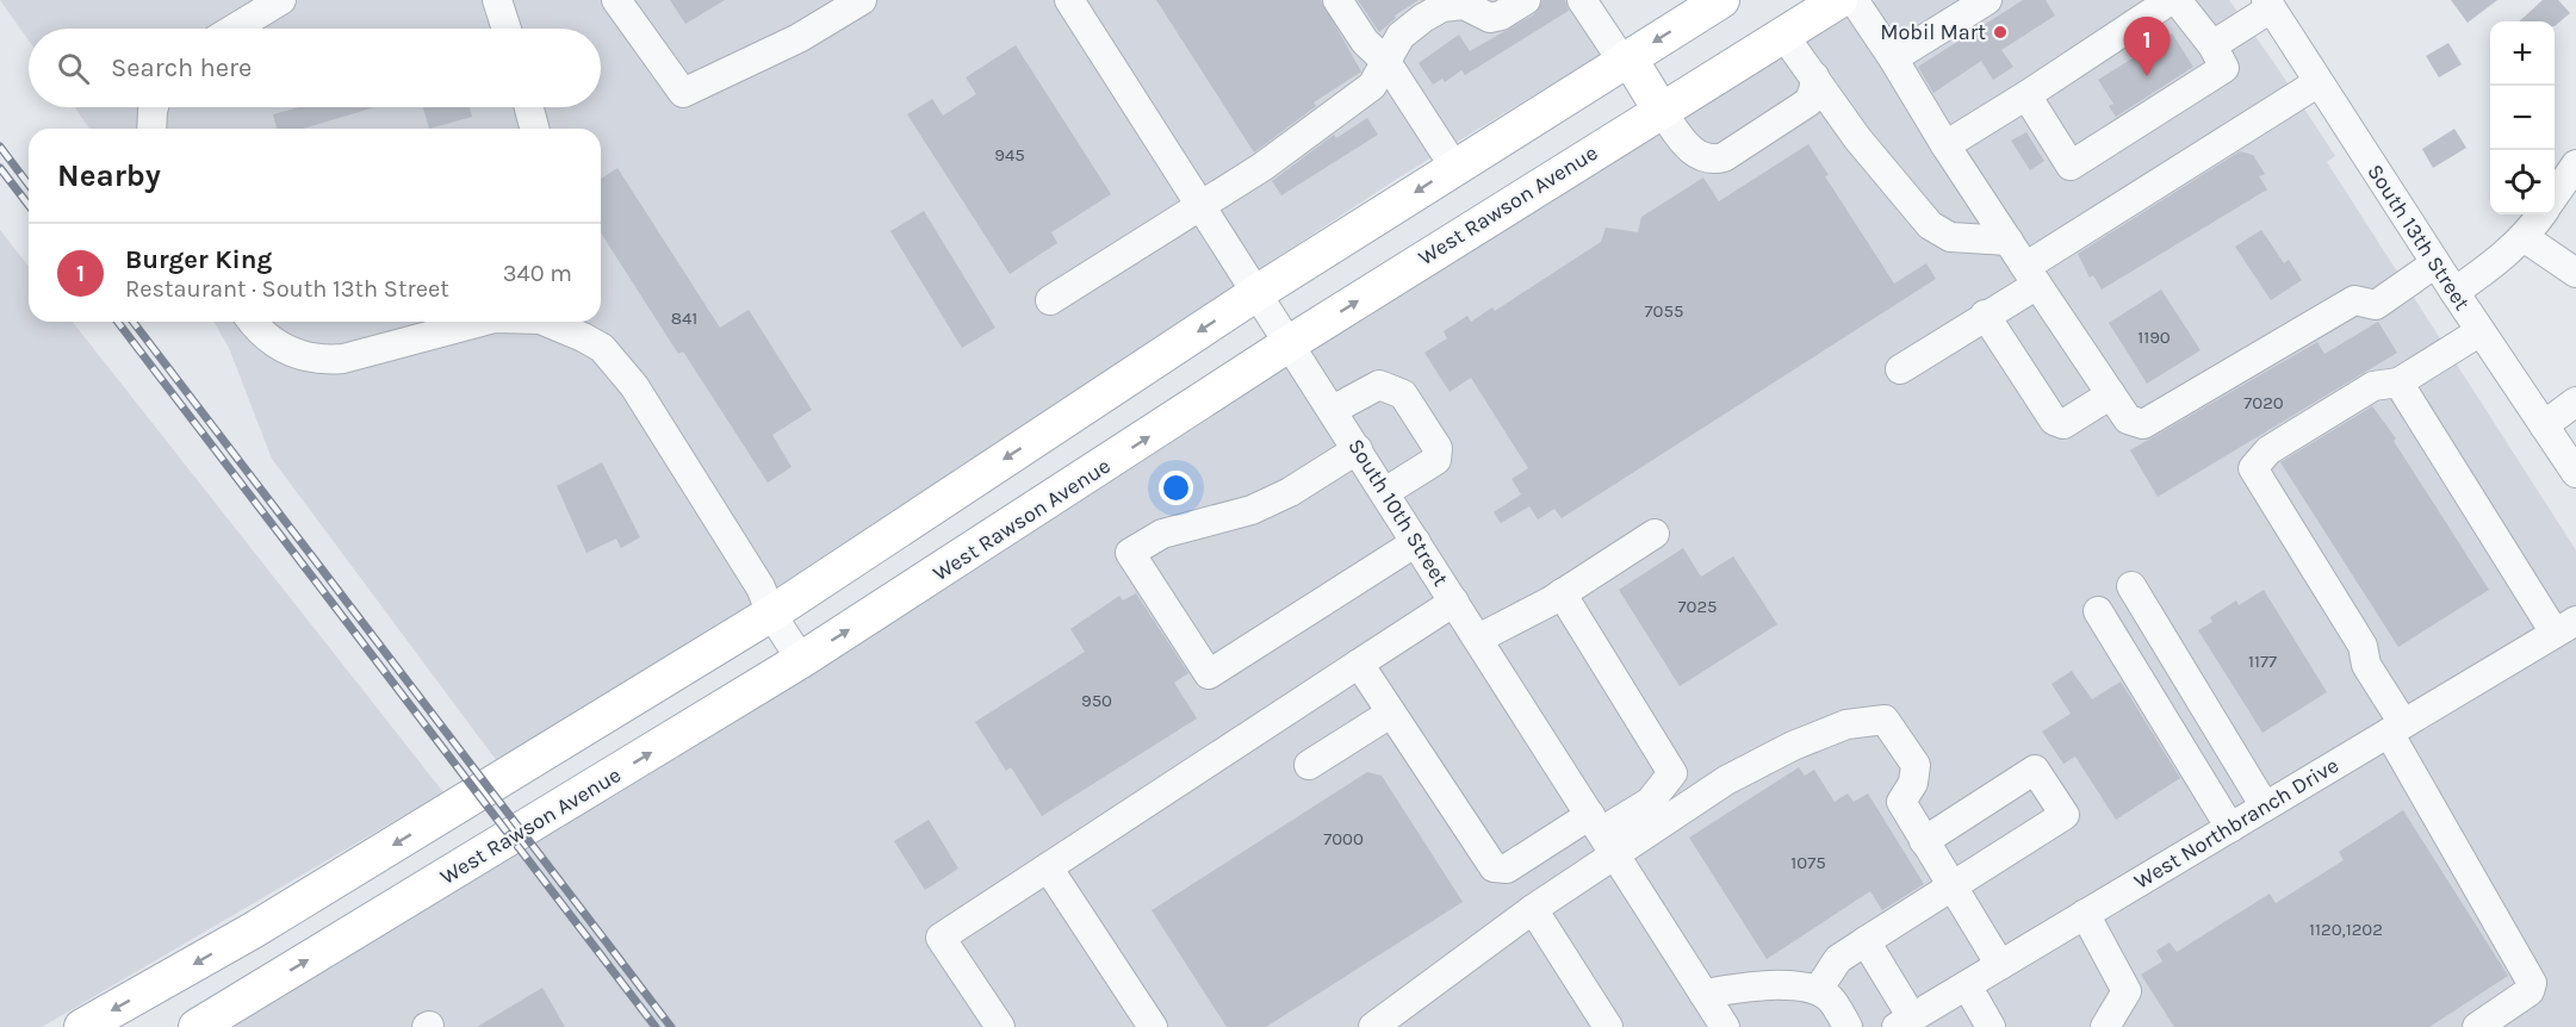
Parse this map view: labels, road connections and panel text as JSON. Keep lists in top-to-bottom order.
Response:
{
  "streets": {
    "main road": ["West Rawson Avenue"],
    "street": ["South 13th Street", "South 10th Street", "West Northbranch Drive"]
  },
  "crossings": [
    ["West Rawson Avenue", "South 10th Street"]
  ],
  "places": ["Mobil Mart"],
  "house_numbers": [
    "945",
    "7055",
    "841",
    "1190",
    "7020",
    "7025",
    "1177",
    "950",
    "7000",
    "1075",
    "1120,1202"
  ],
  "page": {
    "pins": "1",
    "map_buttons": ["+", "−"],
    "search": "Search here",
    "heading": "Nearby",
    "list": [
      {
        "mark": "1",
        "name": "Burger King",
        "note": "Restaurant · South 13th Street",
        "value": "340 m"
      }
    ]
  }
}
